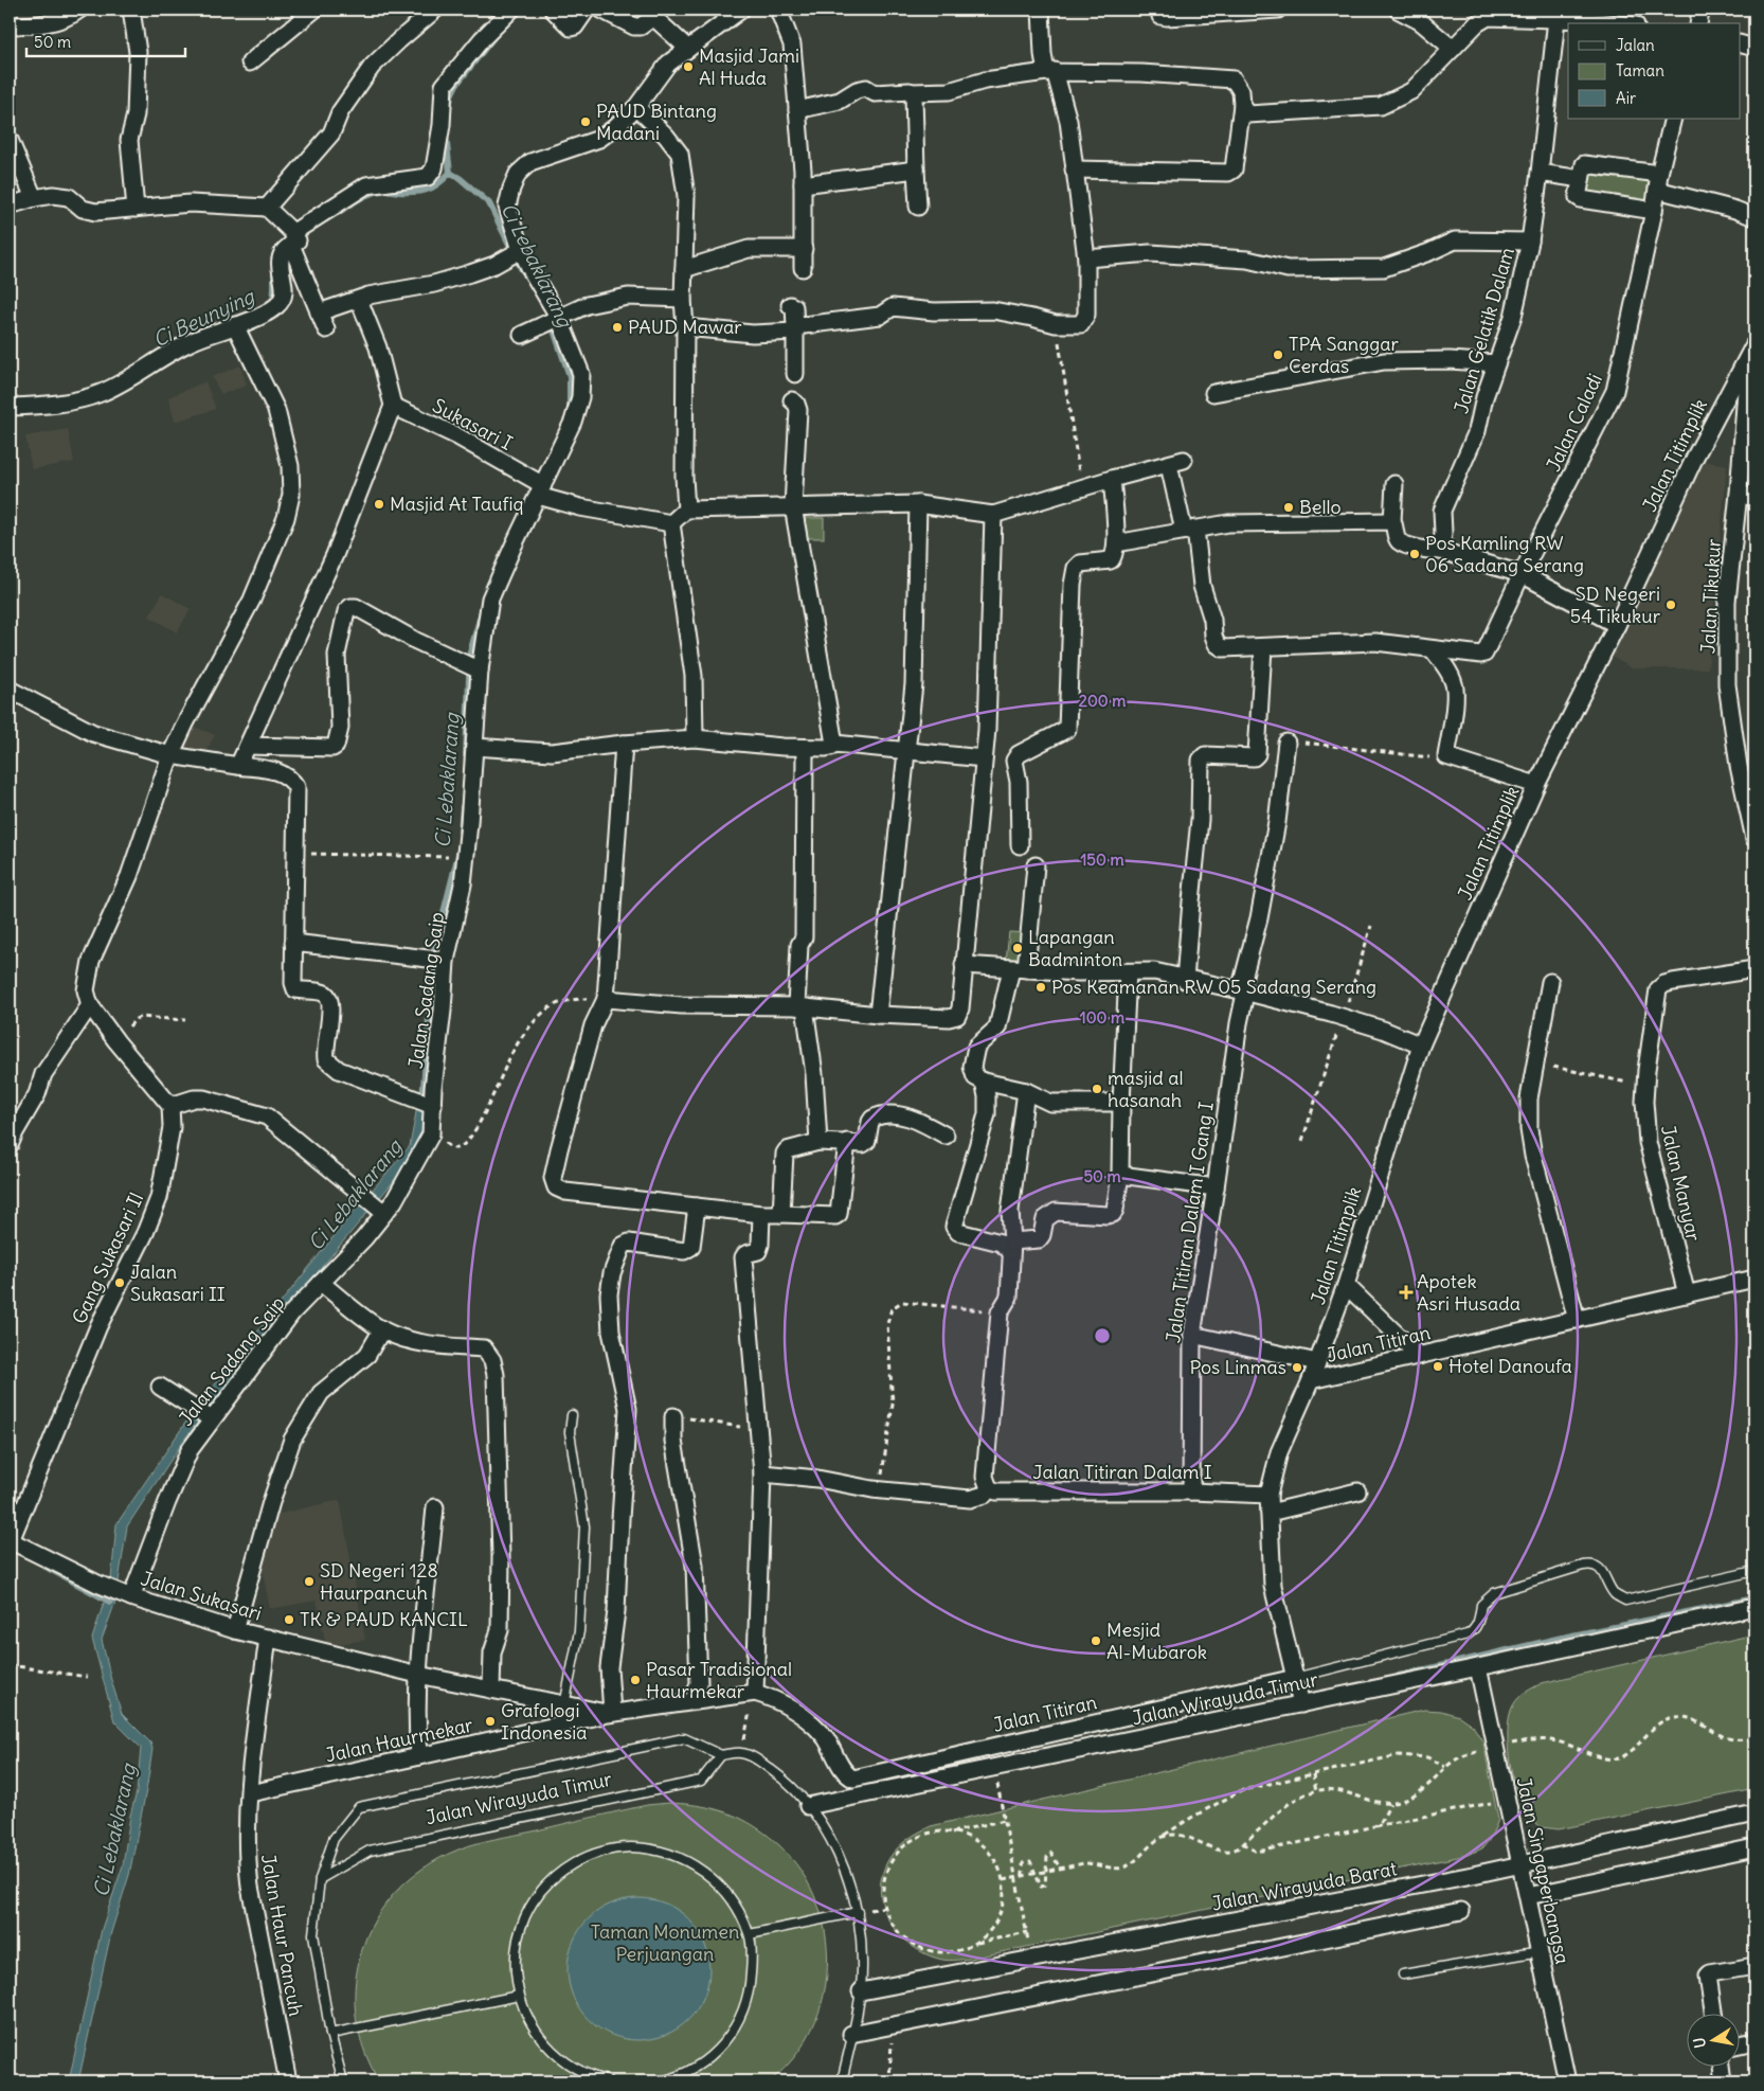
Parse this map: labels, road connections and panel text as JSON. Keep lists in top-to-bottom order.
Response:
{
  "streets": {
    "street": [
      "Jalan Gelatik Dalam",
      "Jalan Caladi",
      "Sukasari I",
      "Jalan Titimplik",
      "Jalan Tikukur",
      "Jalan Sadang Saip",
      "Jalan Manyar",
      "Jalan Titiran Dalam I Gang I",
      "Gang Sukasari Il",
      "Jalan Titiran",
      "Jalan Titiran Dalam I",
      "Jalan Sukasari",
      "Jalan Wirayuda Timur",
      "Jalan Haurmekar",
      "Jalan Singaperbangsa",
      "Jalan Wirayuda Barat",
      "Jalan Haur Pancuh"
    ]
  },
  "crossings": [
    ["Sukasari I", "Jalan Sadang Saip"],
    ["Jalan Titimplik", "Jalan Tikukur"],
    ["Jalan Titimplik", "Jalan Titiran"],
    ["Jalan Sadang Saip", "Jalan Sukasari"],
    ["Jalan Manyar", "Jalan Titiran"],
    ["Jalan Titiran Dalam I Gang I", "Jalan Titiran Dalam I"],
    ["Gang Sukasari Il", "Jalan Sukasari"],
    ["Jalan Titiran", "Jalan Titiran Dalam I"],
    ["Jalan Titiran", "Jalan Wirayuda Timur"],
    ["Jalan Titiran", "Jalan Haurmekar"],
    ["Jalan Sukasari", "Jalan Haurmekar"],
    ["Jalan Sukasari", "Jalan Haur Pancuh"],
    ["Jalan Wirayuda Timur", "Jalan Singaperbangsa"],
    ["Jalan Haurmekar", "Jalan Haur Pancuh"],
    ["Jalan Singaperbangsa", "Jalan Wirayuda Barat"]
  ],
  "water": ["Ci Lebaklarang", "Ci Beunying"],
  "parks": ["Taman Monumen Perjuangan"],
  "places": {
    "other": [
      "Masjid Jami Al Huda",
      "PAUD Bintang Madani",
      "PAUD Mawar",
      "TPA Sanggar Cerdas",
      "Masjid At Taufiq",
      "Bello",
      "Pos Kamling RW 06 Sadang Serang",
      "SD Negeri 54 Tikukur",
      "Lapangan Badminton",
      "Pos Keamanan RW 05 Sadang Serang",
      "masjid al hasanah",
      "Jalan Sukasari II",
      "Hotel Danoufa",
      "Pos Linmas",
      "SD Negeri 128 Haurpancuh",
      "TK & PAUD KANCIL",
      "Mesjid Al-Mubarok",
      "Pasar Tradisional Haurmekar",
      "Grafologi Indonesia"
    ],
    "health": ["Apotek Asri Husada"]
  },
  "legend": ["Jalan", "Taman", "Air"],
  "scale_bar": "50 m",
  "north": "left",
  "rings": [
    "200 m",
    "150 m",
    "100 m",
    "50 m"
  ]
}
